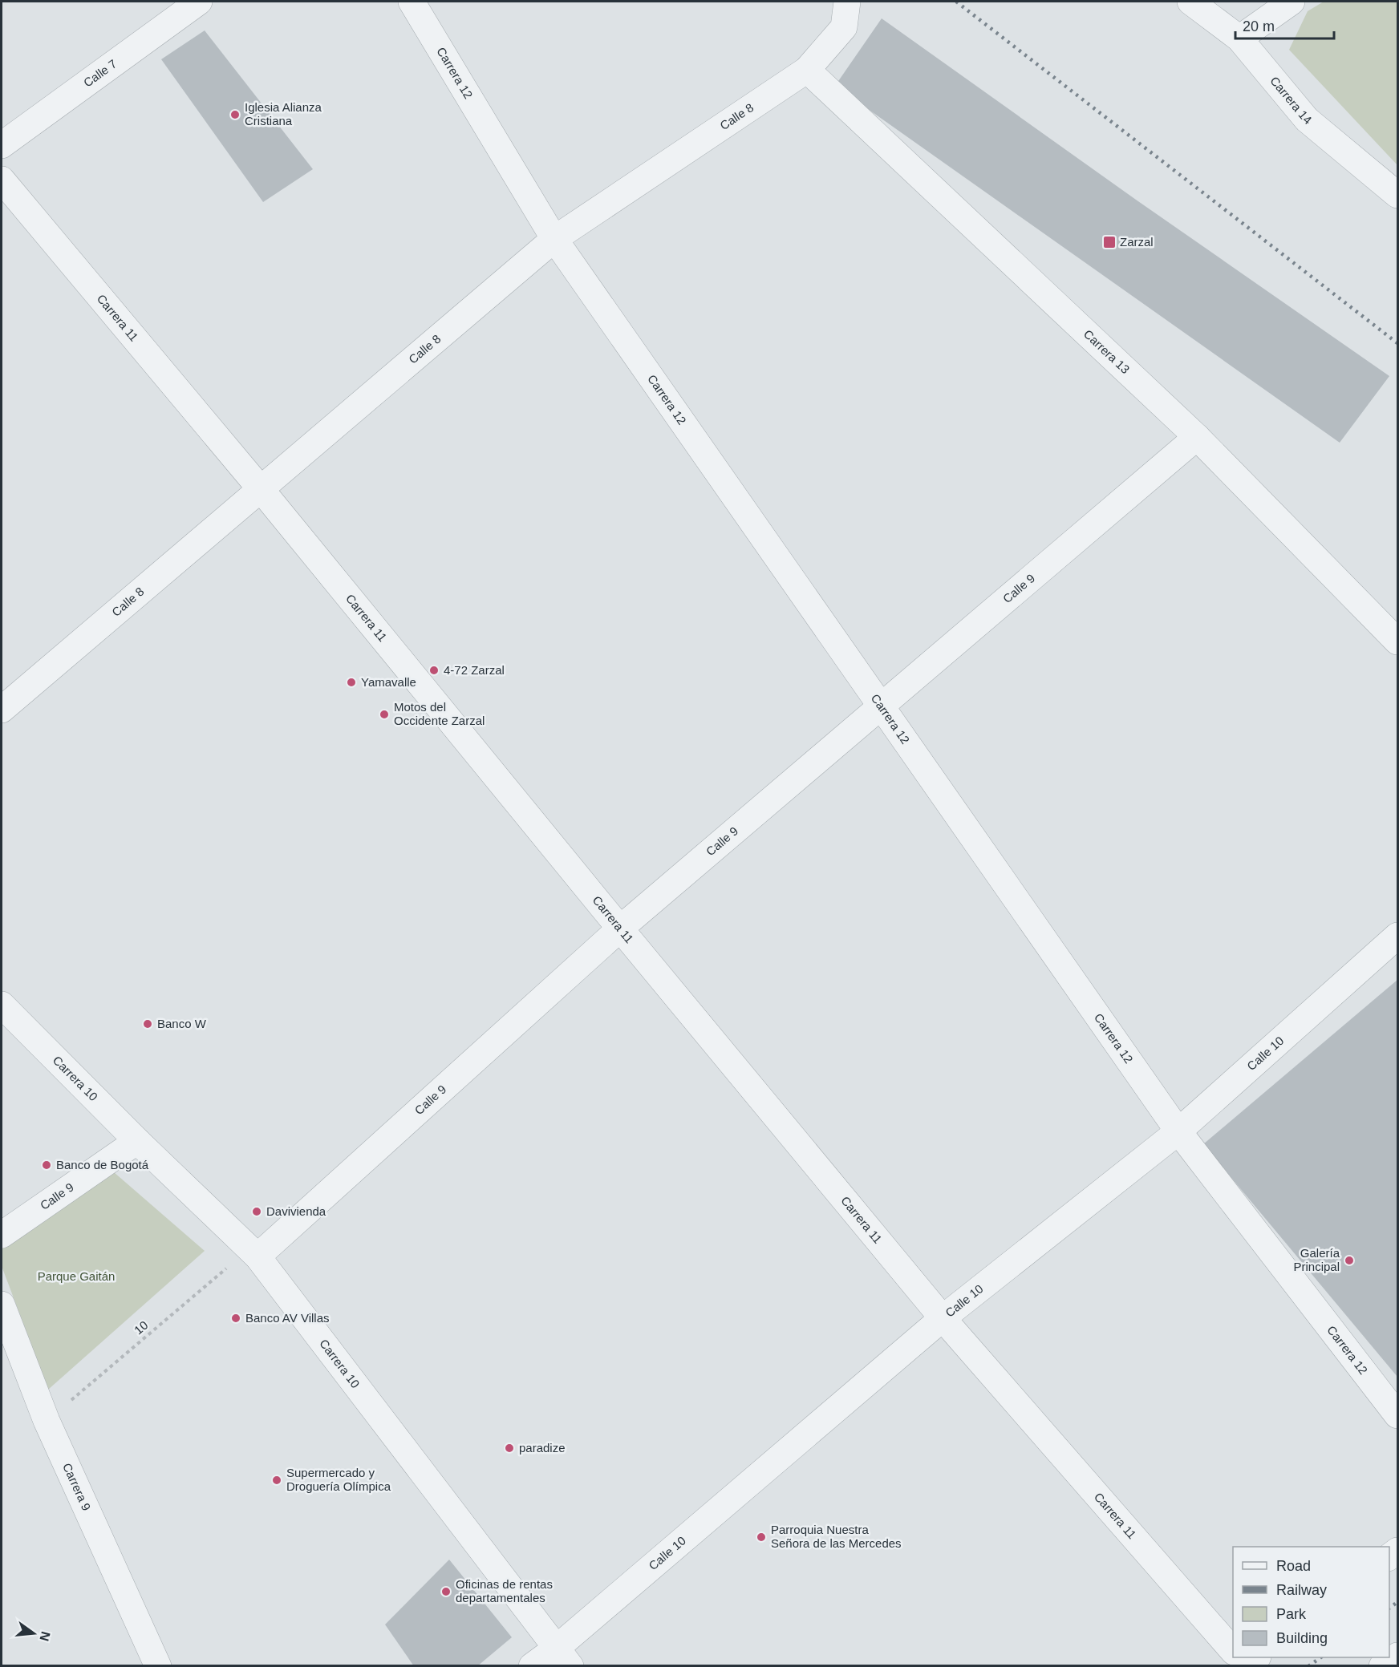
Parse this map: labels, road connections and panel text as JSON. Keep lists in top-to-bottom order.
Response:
{
  "streets": {
    "street": [
      "Carrera 12",
      "Calle 7",
      "Carrera 14",
      "Calle 8",
      "Carrera 11",
      "Carrera 13",
      "Calle 9",
      "Calle 10",
      "Carrera 10",
      "Carrera 9"
    ],
    "path": ["10"]
  },
  "crossings": [
    ["Carrera 12", "Calle 8"],
    ["Carrera 12", "Calle 9"],
    ["Carrera 12", "Calle 10"],
    ["Calle 8", "Carrera 11"],
    ["Calle 8", "Carrera 13"],
    ["Carrera 11", "Calle 9"],
    ["Carrera 11", "Calle 10"],
    ["Carrera 13", "Calle 9"],
    ["Calle 9", "Carrera 10"],
    ["Calle 9", "10"],
    ["Calle 10", "Carrera 10"],
    ["Carrera 10", "10"],
    ["10", "Carrera 9"]
  ],
  "parks": ["Parque Gaitán"],
  "places": {
    "other": [
      "Iglesia Alianza Cristiana",
      "4-72 Zarzal",
      "Yamavalle",
      "Motos del Occidente Zarzal",
      "Banco W",
      "Banco de Bogotá",
      "Davivienda",
      "Galería Principal",
      "Banco AV Villas",
      "paradize",
      "Supermercado y Droguería Olímpica",
      "Parroquia Nuestra Señora de las Mercedes",
      "Oficinas de rentas departamentales"
    ],
    "transit": ["Zarzal"]
  },
  "legend": [
    "Road",
    "Railway",
    "Park",
    "Building"
  ],
  "scale_bar": "20 m",
  "north": "right"
}
